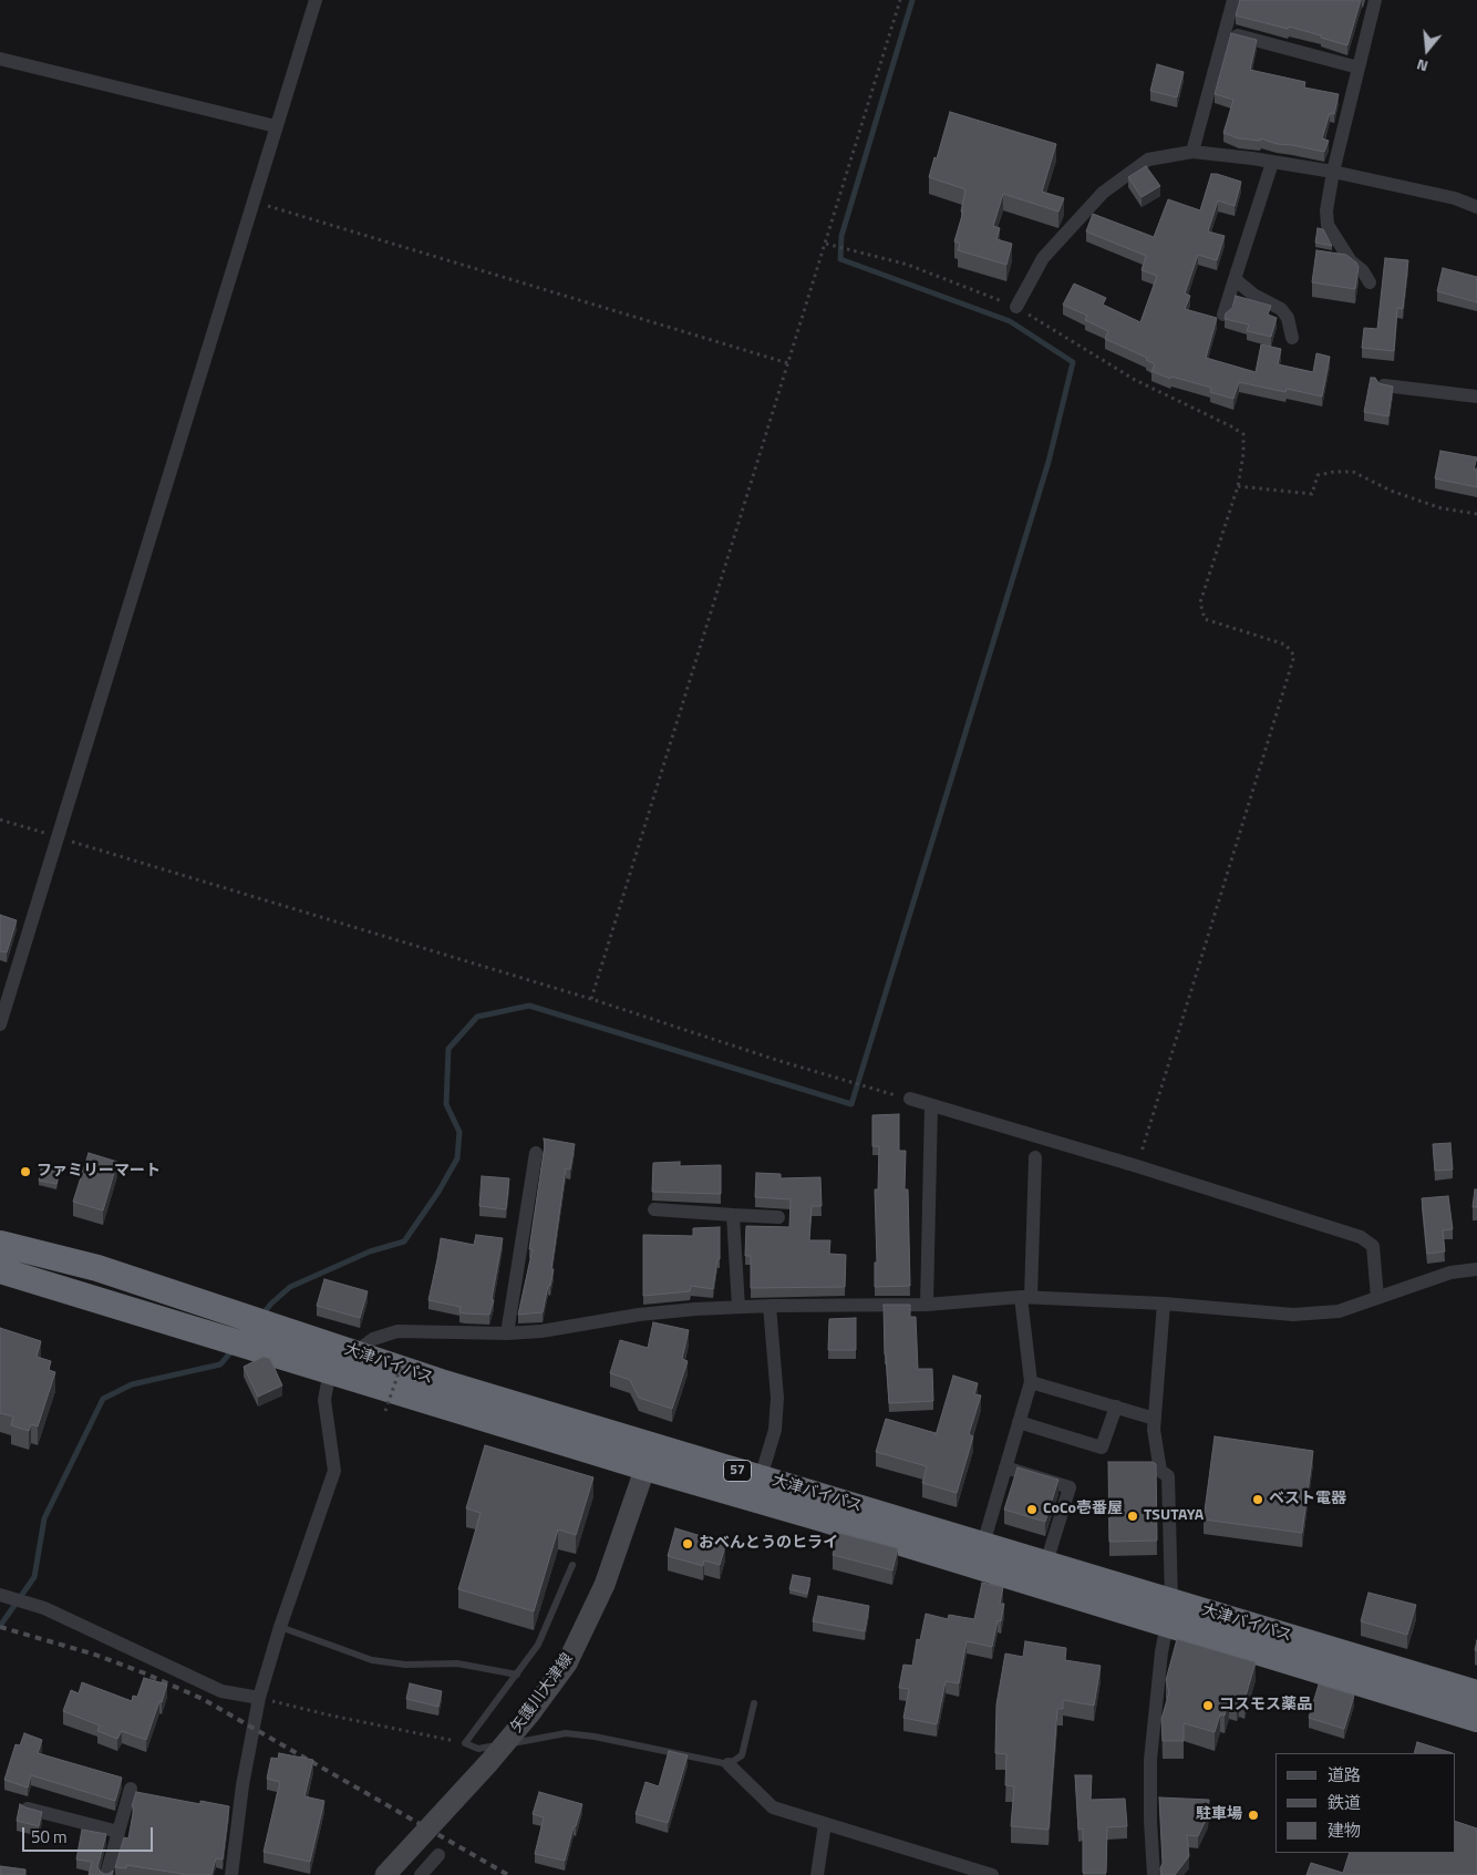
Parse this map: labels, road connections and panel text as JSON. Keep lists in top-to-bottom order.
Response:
{
  "streets": {
    "highway": ["大津バイパス", "57"],
    "main road": ["矢護川大津線"]
  },
  "crossings": [
    ["大津バイパス", "矢護川大津線"]
  ],
  "places": [
    "ファミリーマート",
    "ベスト電器",
    "CoCo壱番屋",
    "TSUTAYA",
    "おべんとうのヒライ",
    "コスモス薬品",
    "駐車場"
  ],
  "legend": ["道路", "鉄道", "建物"],
  "scale_bar": "50 m",
  "north": "bottom"
}
